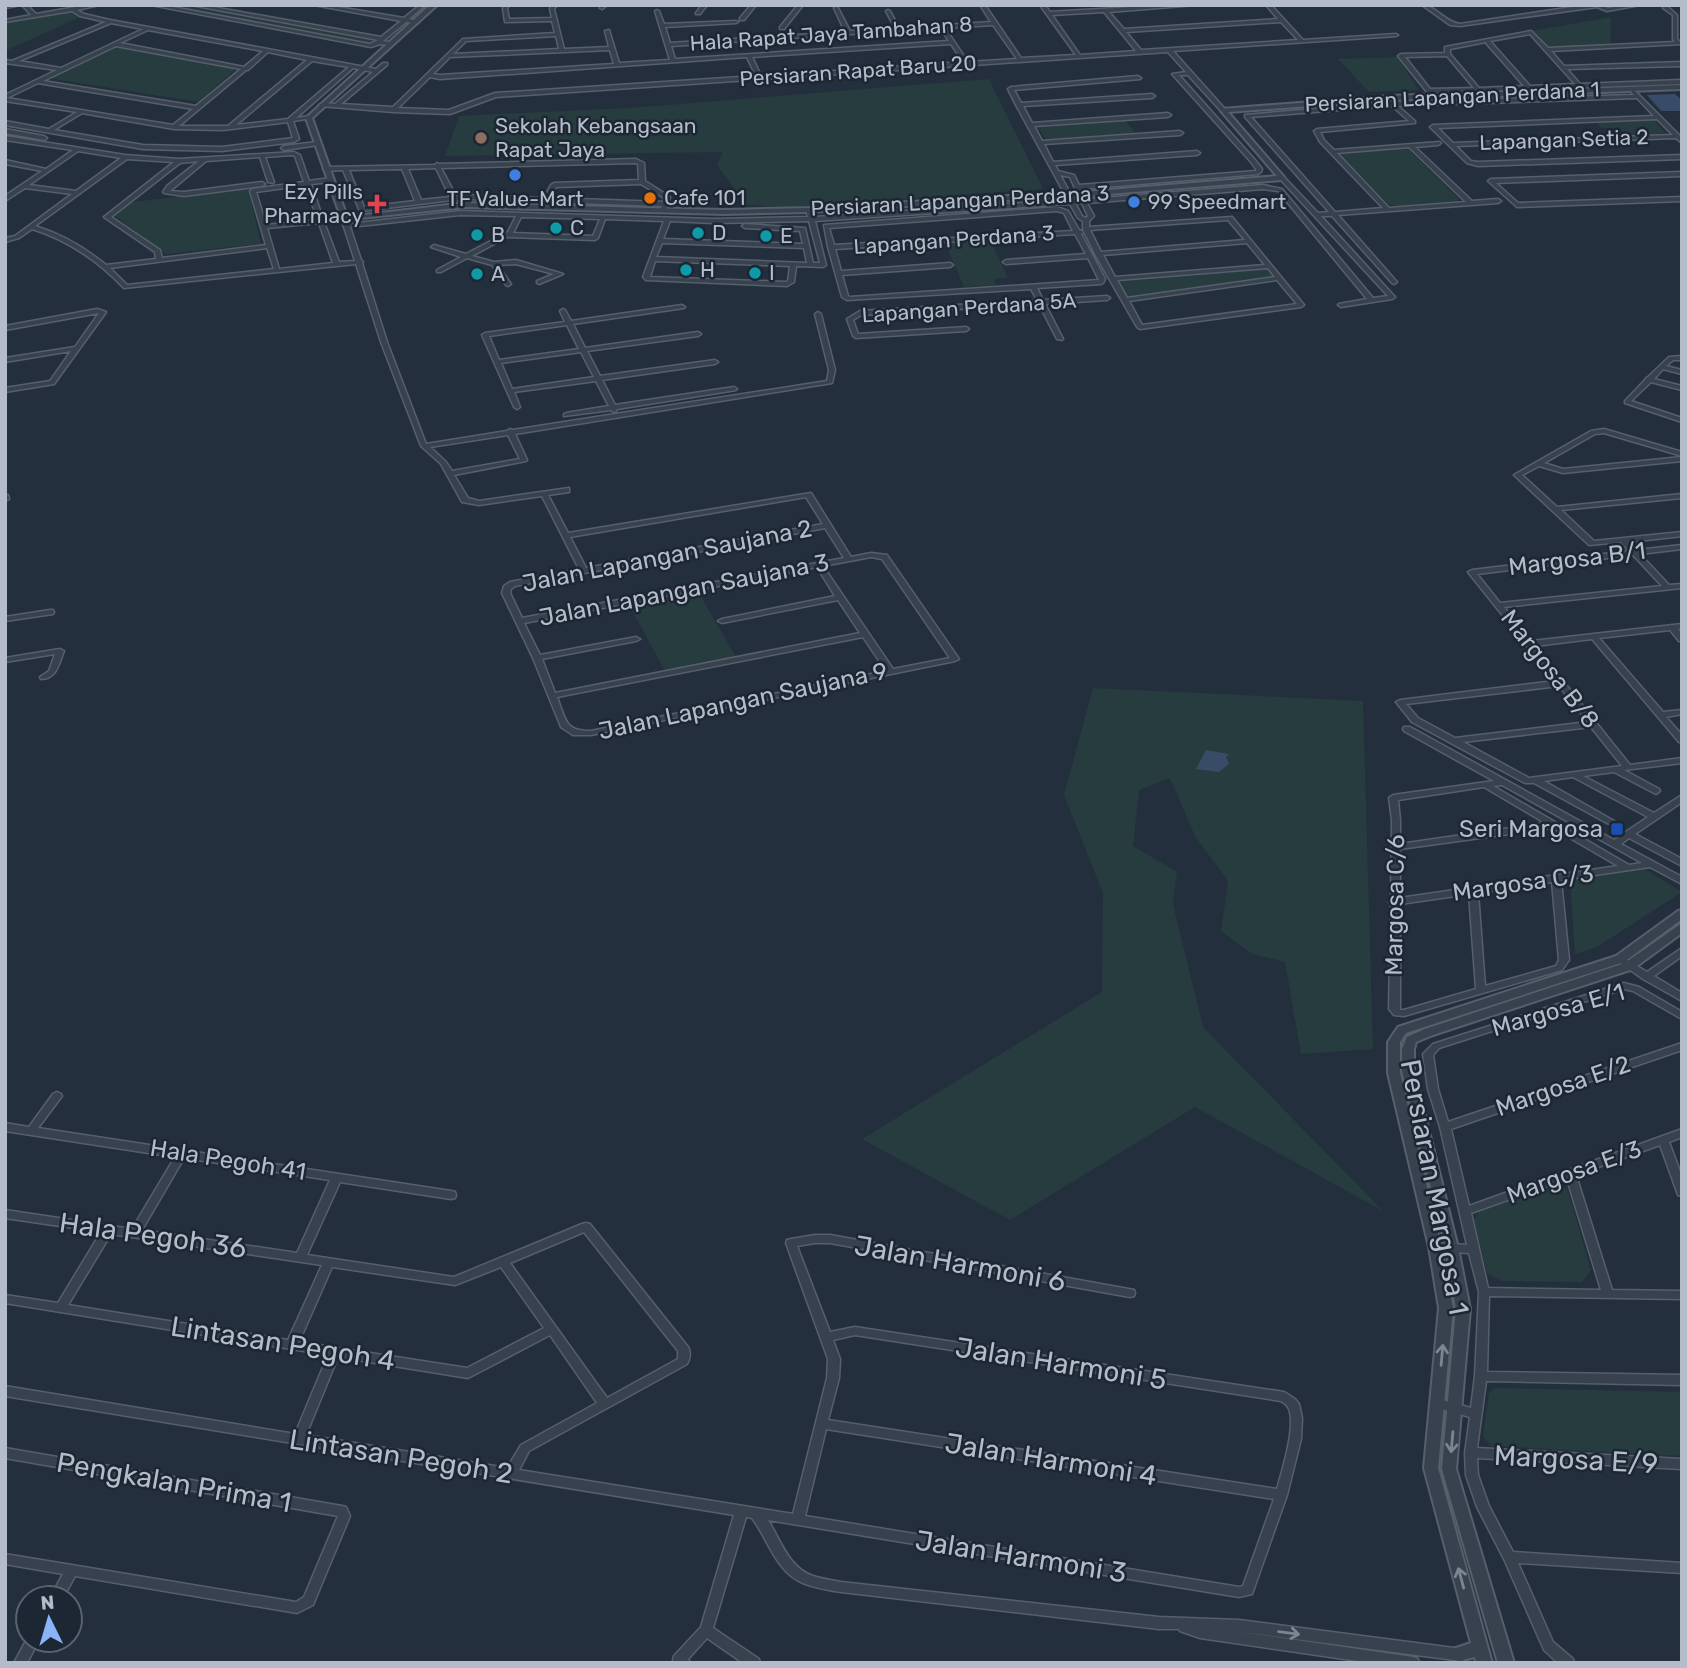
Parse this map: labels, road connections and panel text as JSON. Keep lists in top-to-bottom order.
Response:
{
  "streets": {
    "street": [
      "Hala Rapat Jaya Tambahan 8",
      "Persiaran Rapat Baru 20",
      "Persiaran Lapangan Perdana 1",
      "Lapangan Setia 2",
      "Persiaran Lapangan Perdana 3",
      "Lapangan Perdana 3",
      "Lapangan Perdana 5A",
      "Jalan Lapangan Saujana 2",
      "Margosa B/1",
      "Jalan Lapangan Saujana 3",
      "Margosa B/8",
      "Jalan Lapangan Saujana 9",
      "Margosa C/3",
      "Margosa C/6",
      "Margosa E/1",
      "Margosa E/2",
      "Hala Pegoh 41",
      "Margosa E/3",
      "Persiaran Margosa 1",
      "Hala Pegoh 36",
      "Jalan Harmoni 6",
      "Lintasan Pegoh 4",
      "Jalan Harmoni 5",
      "Lintasan Pegoh 2",
      "Jalan Harmoni 4",
      "Margosa E/9",
      "Pengkalan Prima 1",
      "Jalan Harmoni 3"
    ]
  },
  "crossings": [
    ["Jalan Lapangan Saujana 2", "Jalan Lapangan Saujana 3"],
    ["Margosa B/1", "Margosa B/8"],
    ["Jalan Lapangan Saujana 3", "Jalan Lapangan Saujana 9"],
    ["Margosa C/3", "Margosa C/6"],
    ["Margosa E/1", "Margosa E/2"],
    ["Jalan Harmoni 6", "Jalan Harmoni 5"],
    ["Jalan Harmoni 5", "Jalan Harmoni 4"],
    ["Jalan Harmoni 5", "Jalan Harmoni 3"],
    ["Lintasan Pegoh 2", "Jalan Harmoni 3"],
    ["Jalan Harmoni 4", "Jalan Harmoni 3"]
  ],
  "places": {
    "other": [
      "Sekolah Kebangsaan Rapat Jaya",
      "TF Value-Mart",
      "Cafe 101",
      "99 Speedmart",
      "C",
      "D",
      "B",
      "E",
      "H",
      "I",
      "A"
    ],
    "health": ["Ezy Pills Pharmacy"],
    "transit": ["Seri Margosa"]
  },
  "north": "top"
}
